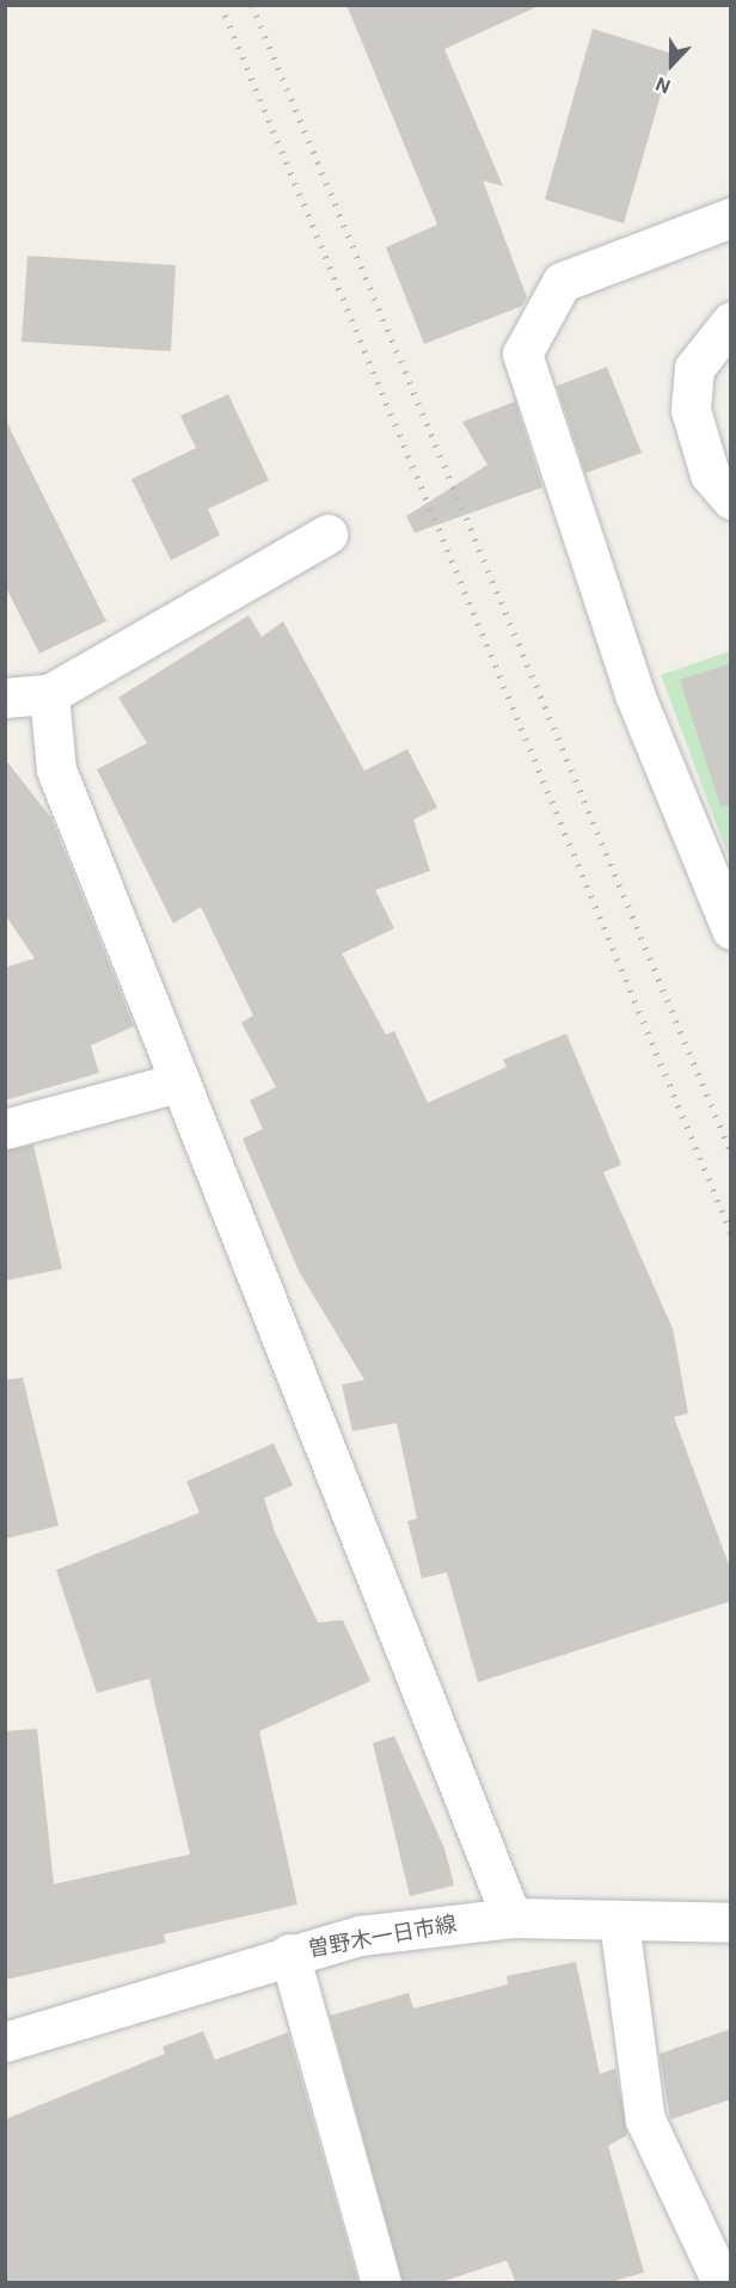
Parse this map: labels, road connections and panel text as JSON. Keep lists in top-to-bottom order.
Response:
{
  "streets": {
    "street": ["曽野木一日市線"]
  },
  "north": "bottom"
}
